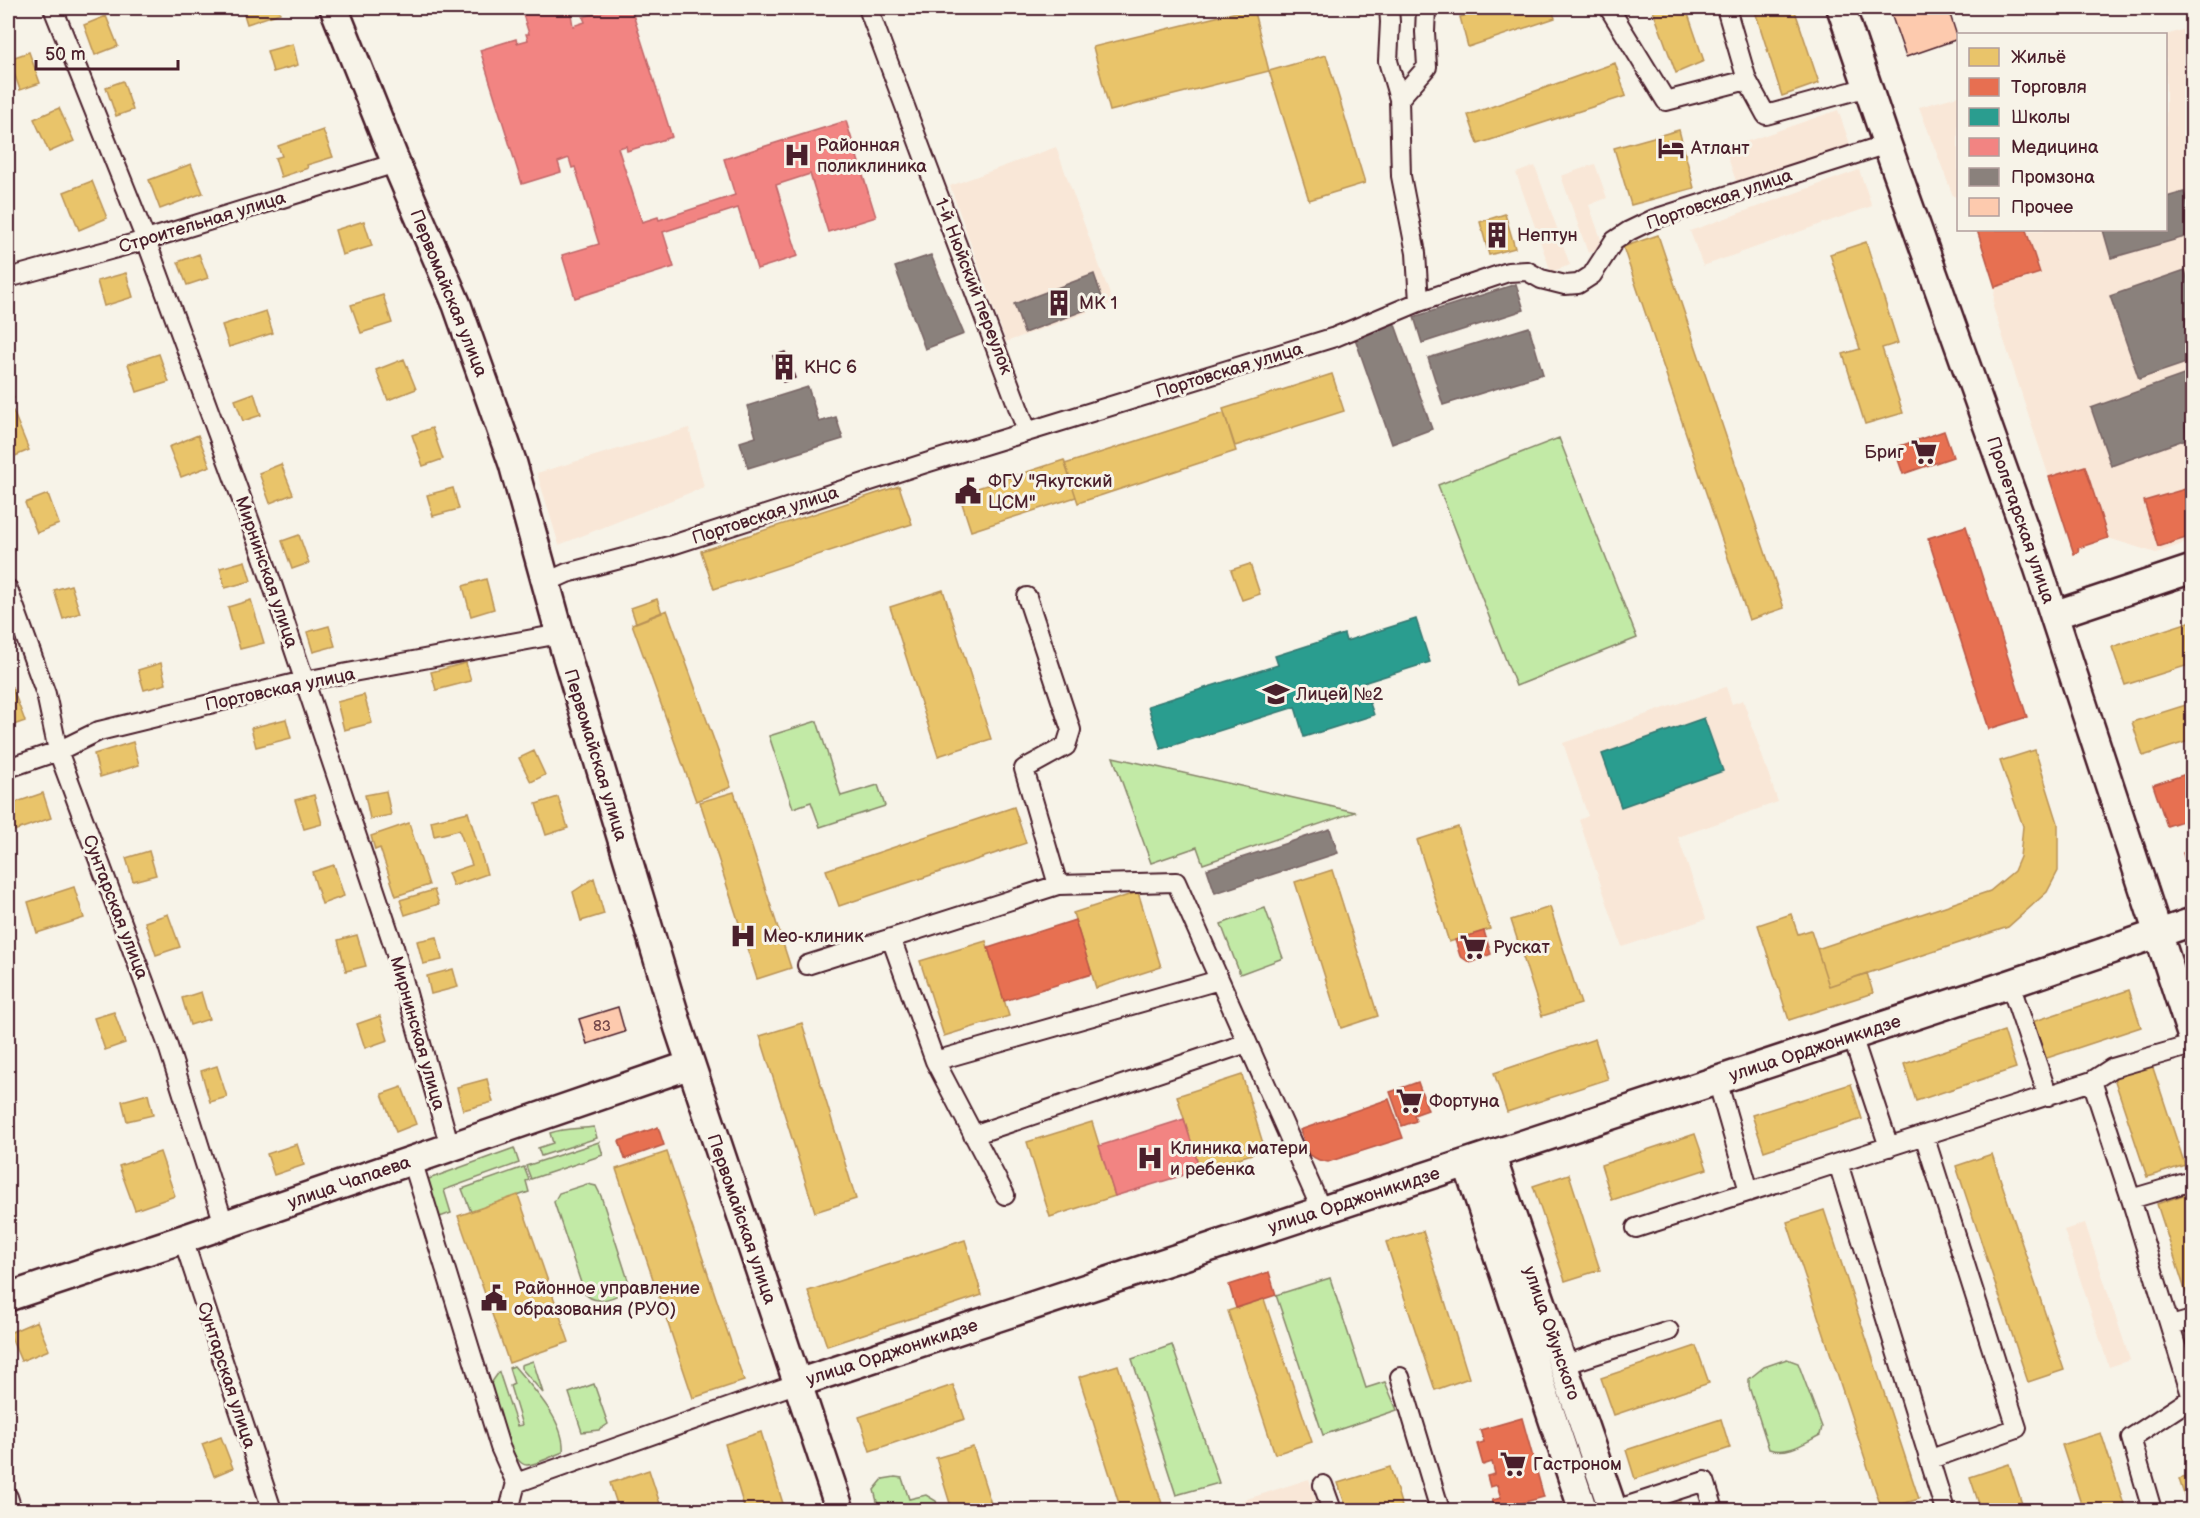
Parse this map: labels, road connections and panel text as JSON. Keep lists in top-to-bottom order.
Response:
{
  "streets": {
    "main road": [
      "Первомайская улица",
      "Пролетарская улица",
      "улица Орджоникидзе",
      "улица Чапаева",
      "улица Ойунского"
    ],
    "street": [
      "Портовская улица",
      "Строительная улица",
      "1-й Нюйский переулок",
      "Мирнинская улица",
      "Сунтарская улица"
    ]
  },
  "crossings": [
    ["Портовская улица", "1-й Нюйский переулок"],
    ["Портовская улица", "Первомайская улица"],
    ["Портовская улица", "Пролетарская улица"],
    ["Портовская улица", "Мирнинская улица"],
    ["Портовская улица", "Сунтарская улица"],
    ["Строительная улица", "Первомайская улица"],
    ["Строительная улица", "Мирнинская улица"],
    ["Первомайская улица", "улица Орджоникидзе"],
    ["Первомайская улица", "улица Чапаева"],
    ["Пролетарская улица", "улица Орджоникидзе"],
    ["Мирнинская улица", "улица Чапаева"],
    ["Сунтарская улица", "улица Чапаева"],
    ["улица Орджоникидзе", "улица Ойунского"]
  ],
  "places": {
    "hotel": ["Атлант"],
    "hospital": ["Районная поликлиника", "Мео-клиник", "Клиника матери и ребенка"],
    "building": ["Нептун", "МК 1", "КНС 6"],
    "supermarket": [
      "Бриг",
      "Рускат",
      "Фортуна",
      "Гастроном"
    ],
    "public building": ["ФГУ \"Якутский ЦСМ\"", "Районное управление образования (РУО)"],
    "school or university": ["Лицей №2"]
  },
  "house_numbers": ["83"],
  "legend": [
    "Жильё",
    "Торговля",
    "Школы",
    "Медицина",
    "Промзона",
    "Прочее"
  ],
  "scale_bar": "50 m"
}
